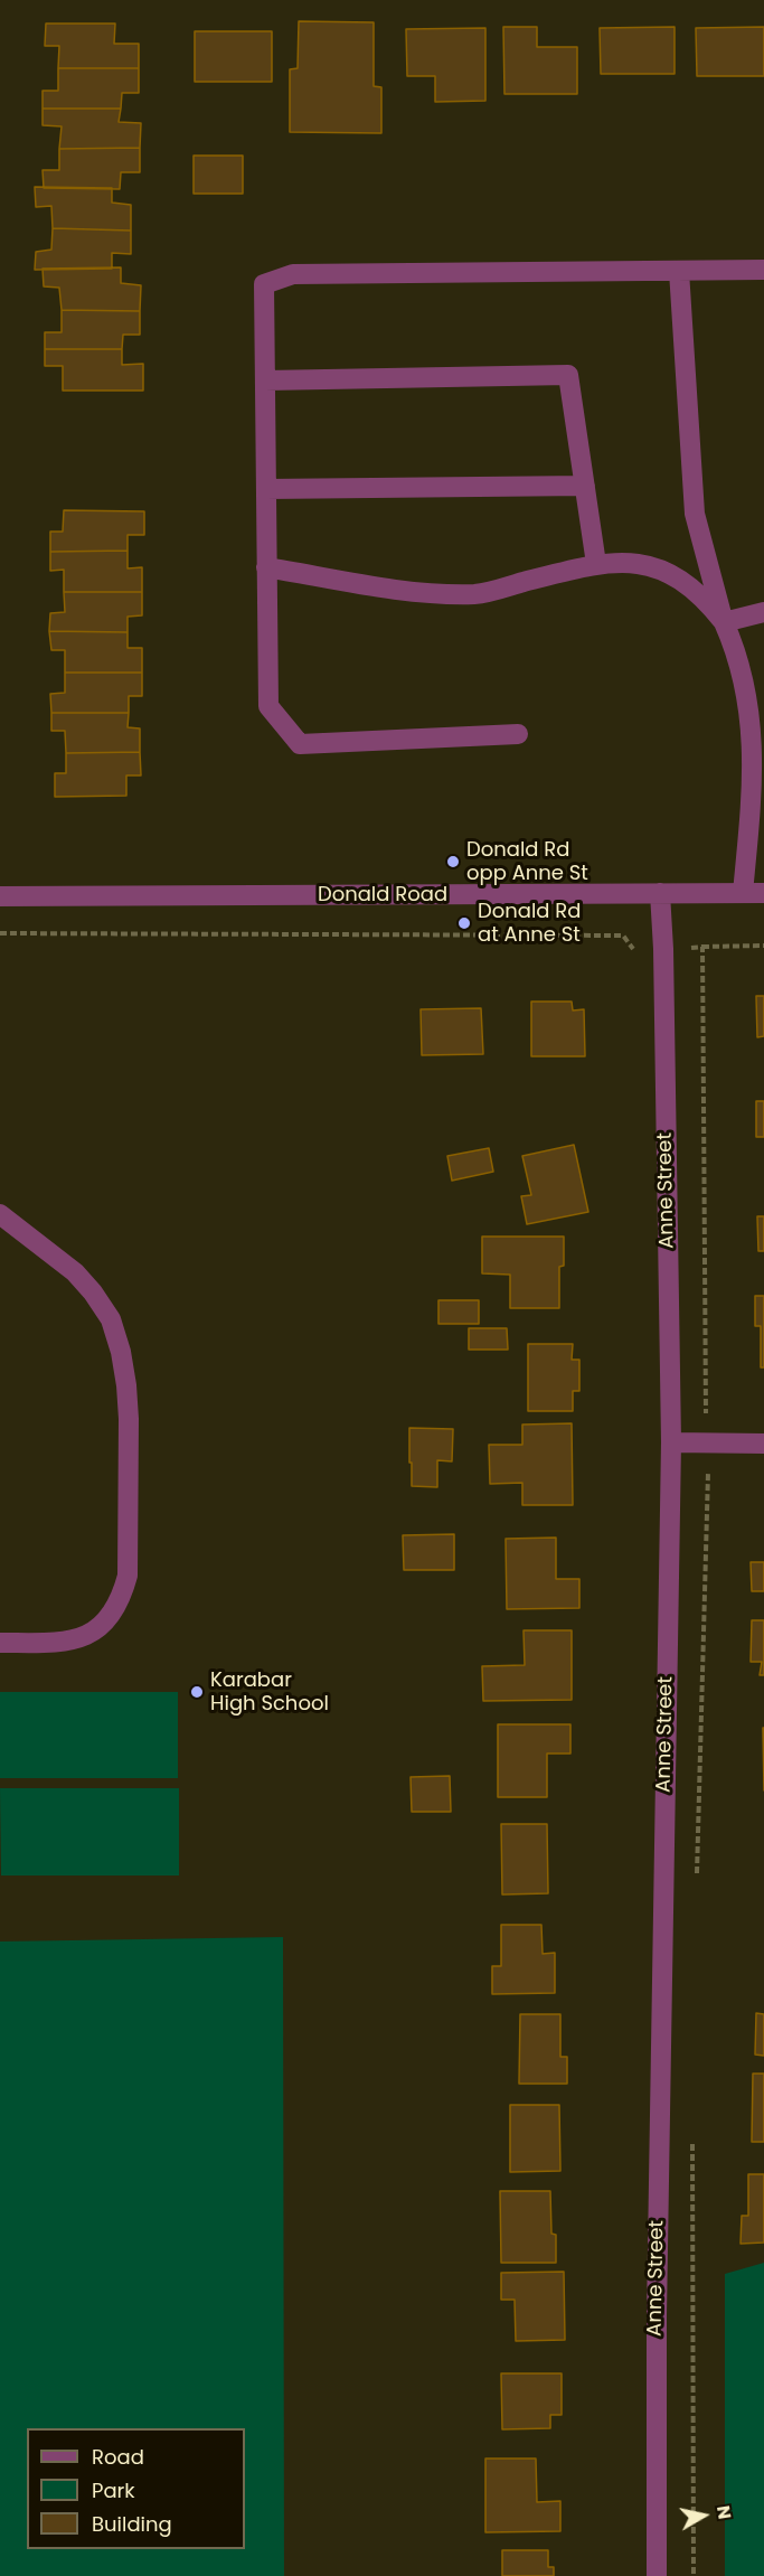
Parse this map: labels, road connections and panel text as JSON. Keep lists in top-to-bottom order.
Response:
{
  "streets": {
    "street": ["Donald Road", "Anne Street"]
  },
  "crossings": [
    ["Donald Road", "Anne Street"]
  ],
  "places": ["Donald Rd opp Anne St", "Donald Rd at Anne St", "Karabar High School"],
  "legend": ["Road", "Park", "Building"],
  "north": "right"
}
